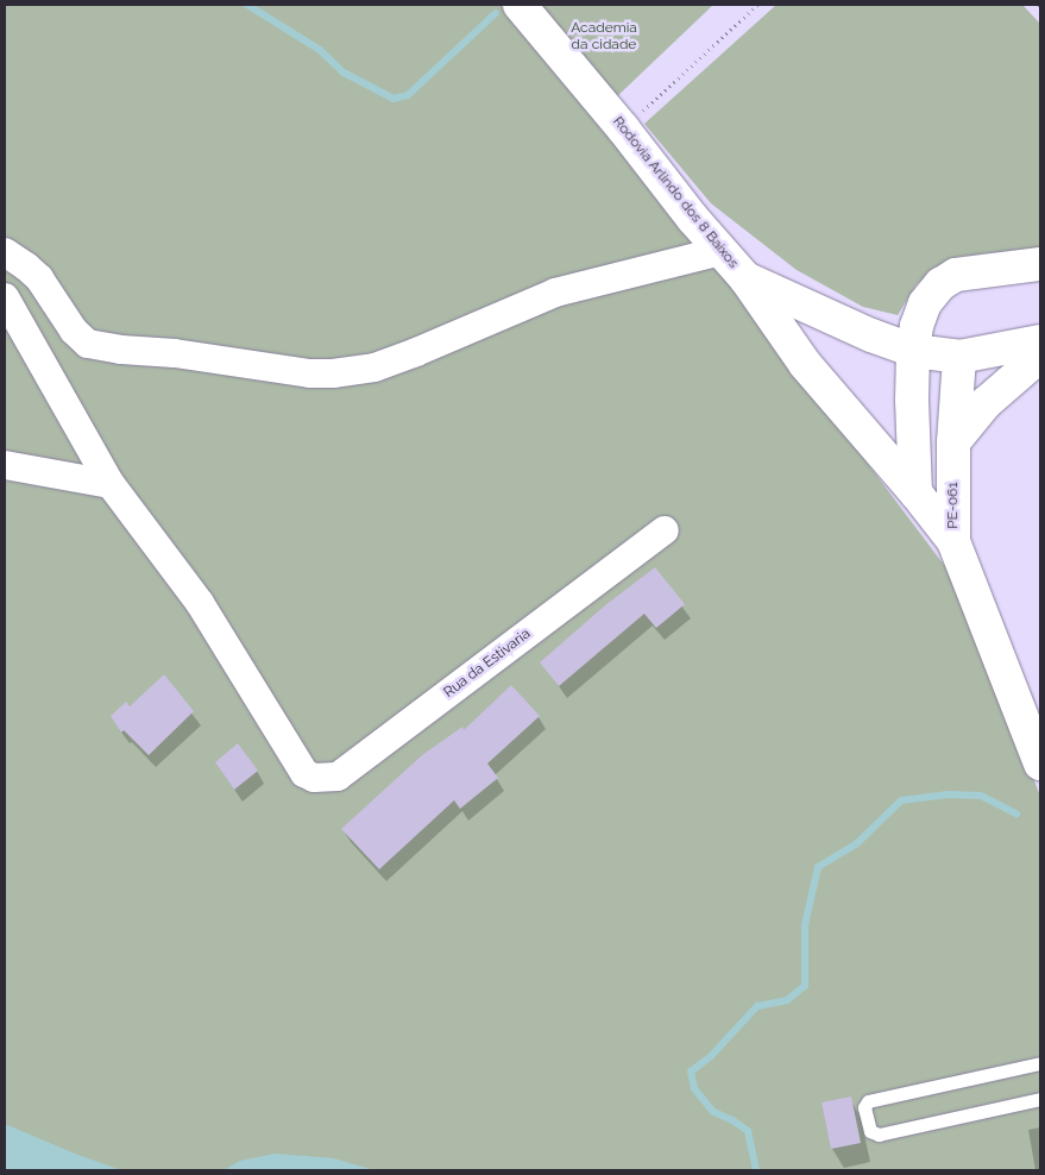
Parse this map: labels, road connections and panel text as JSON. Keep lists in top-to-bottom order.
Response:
{
  "streets": {
    "main road": ["Rodovia Arlindo dos 8 Baixos", "PE-061"],
    "street": ["Rua da Estivaria"]
  },
  "crossings": [
    ["Rodovia Arlindo dos 8 Baixos", "PE-061"]
  ],
  "parks": ["Academia da cidade"]
}
